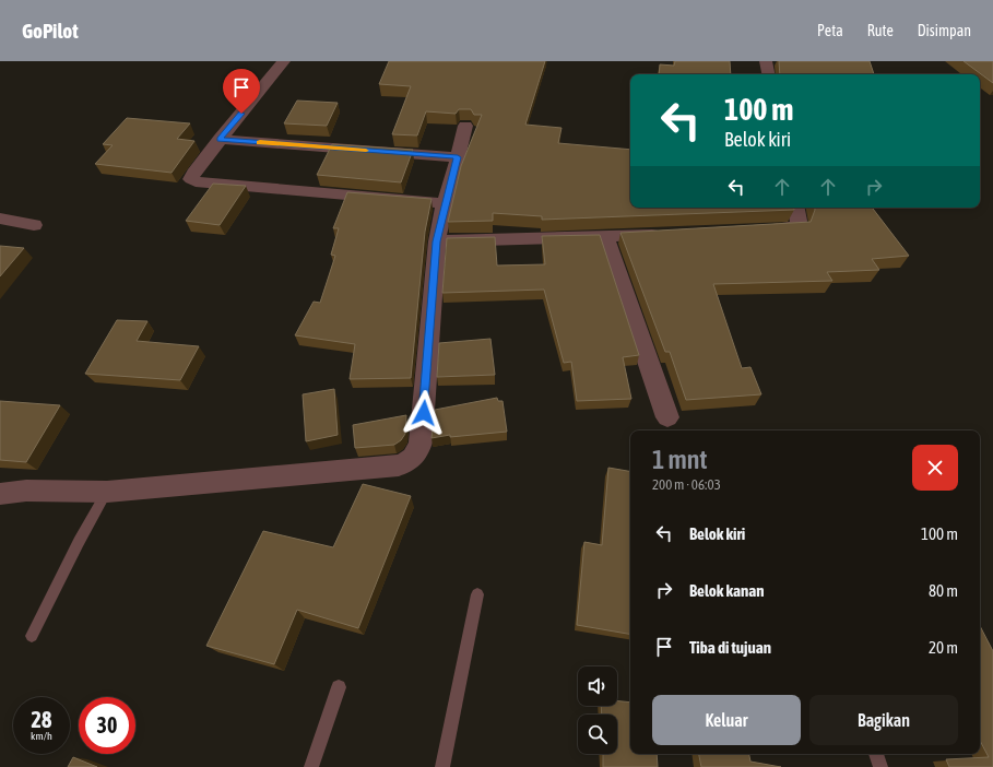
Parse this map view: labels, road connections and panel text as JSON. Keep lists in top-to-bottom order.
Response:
{
  "page": {
    "header": "GoPilot",
    "nav": ["Peta", "Rute", "Disimpan"],
    "turn": ["100 m", "Belok kiri"],
    "heading": ["1 mnt", "200 m · 06:03"],
    "list": [
      {
        "name": "Belok kiri",
        "value": "100 m"
      },
      {
        "name": "Belok kanan",
        "value": "80 m"
      },
      {
        "name": "Tiba di tujuan",
        "value": "20 m"
      }
    ],
    "buttons": ["Keluar", "Bagikan"],
    "speed": "28 km/h",
    "limit": "30"
  }
}
